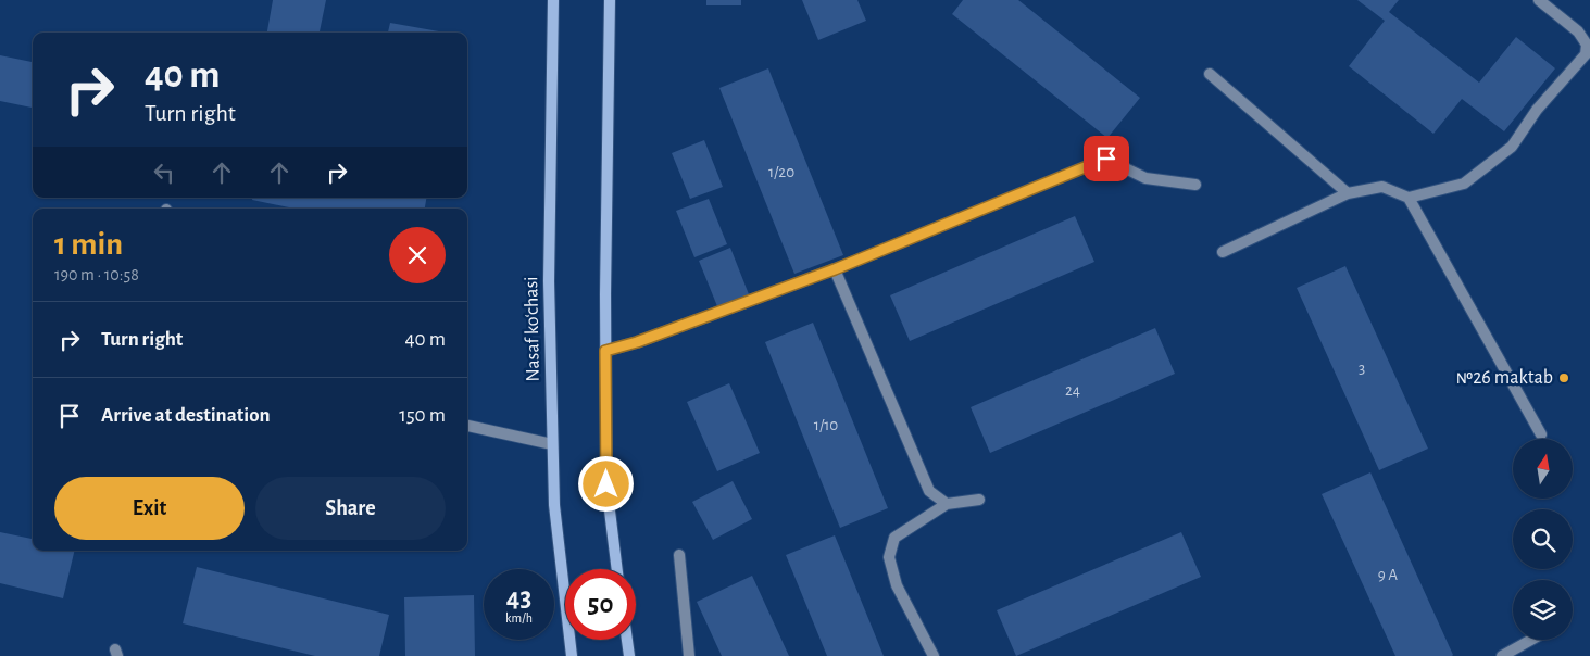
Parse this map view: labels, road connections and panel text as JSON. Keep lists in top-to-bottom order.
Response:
{
  "streets": {
    "main road": ["Nasaf ko‘chasi"]
  },
  "places": ["№26 maktab"],
  "house_numbers": [
    "1/20",
    "3",
    "24",
    "1/10",
    "9 А"
  ],
  "north": "top",
  "page": {
    "turn": ["40 m", "Turn right"],
    "heading": ["1 min", "190 m · 10:58"],
    "list": [
      {
        "name": "Turn right",
        "value": "40 m"
      },
      {
        "name": "Arrive at destination",
        "value": "150 m"
      }
    ],
    "buttons": ["Exit", "Share"],
    "speed": "43 km/h",
    "limit": "50"
  }
}
